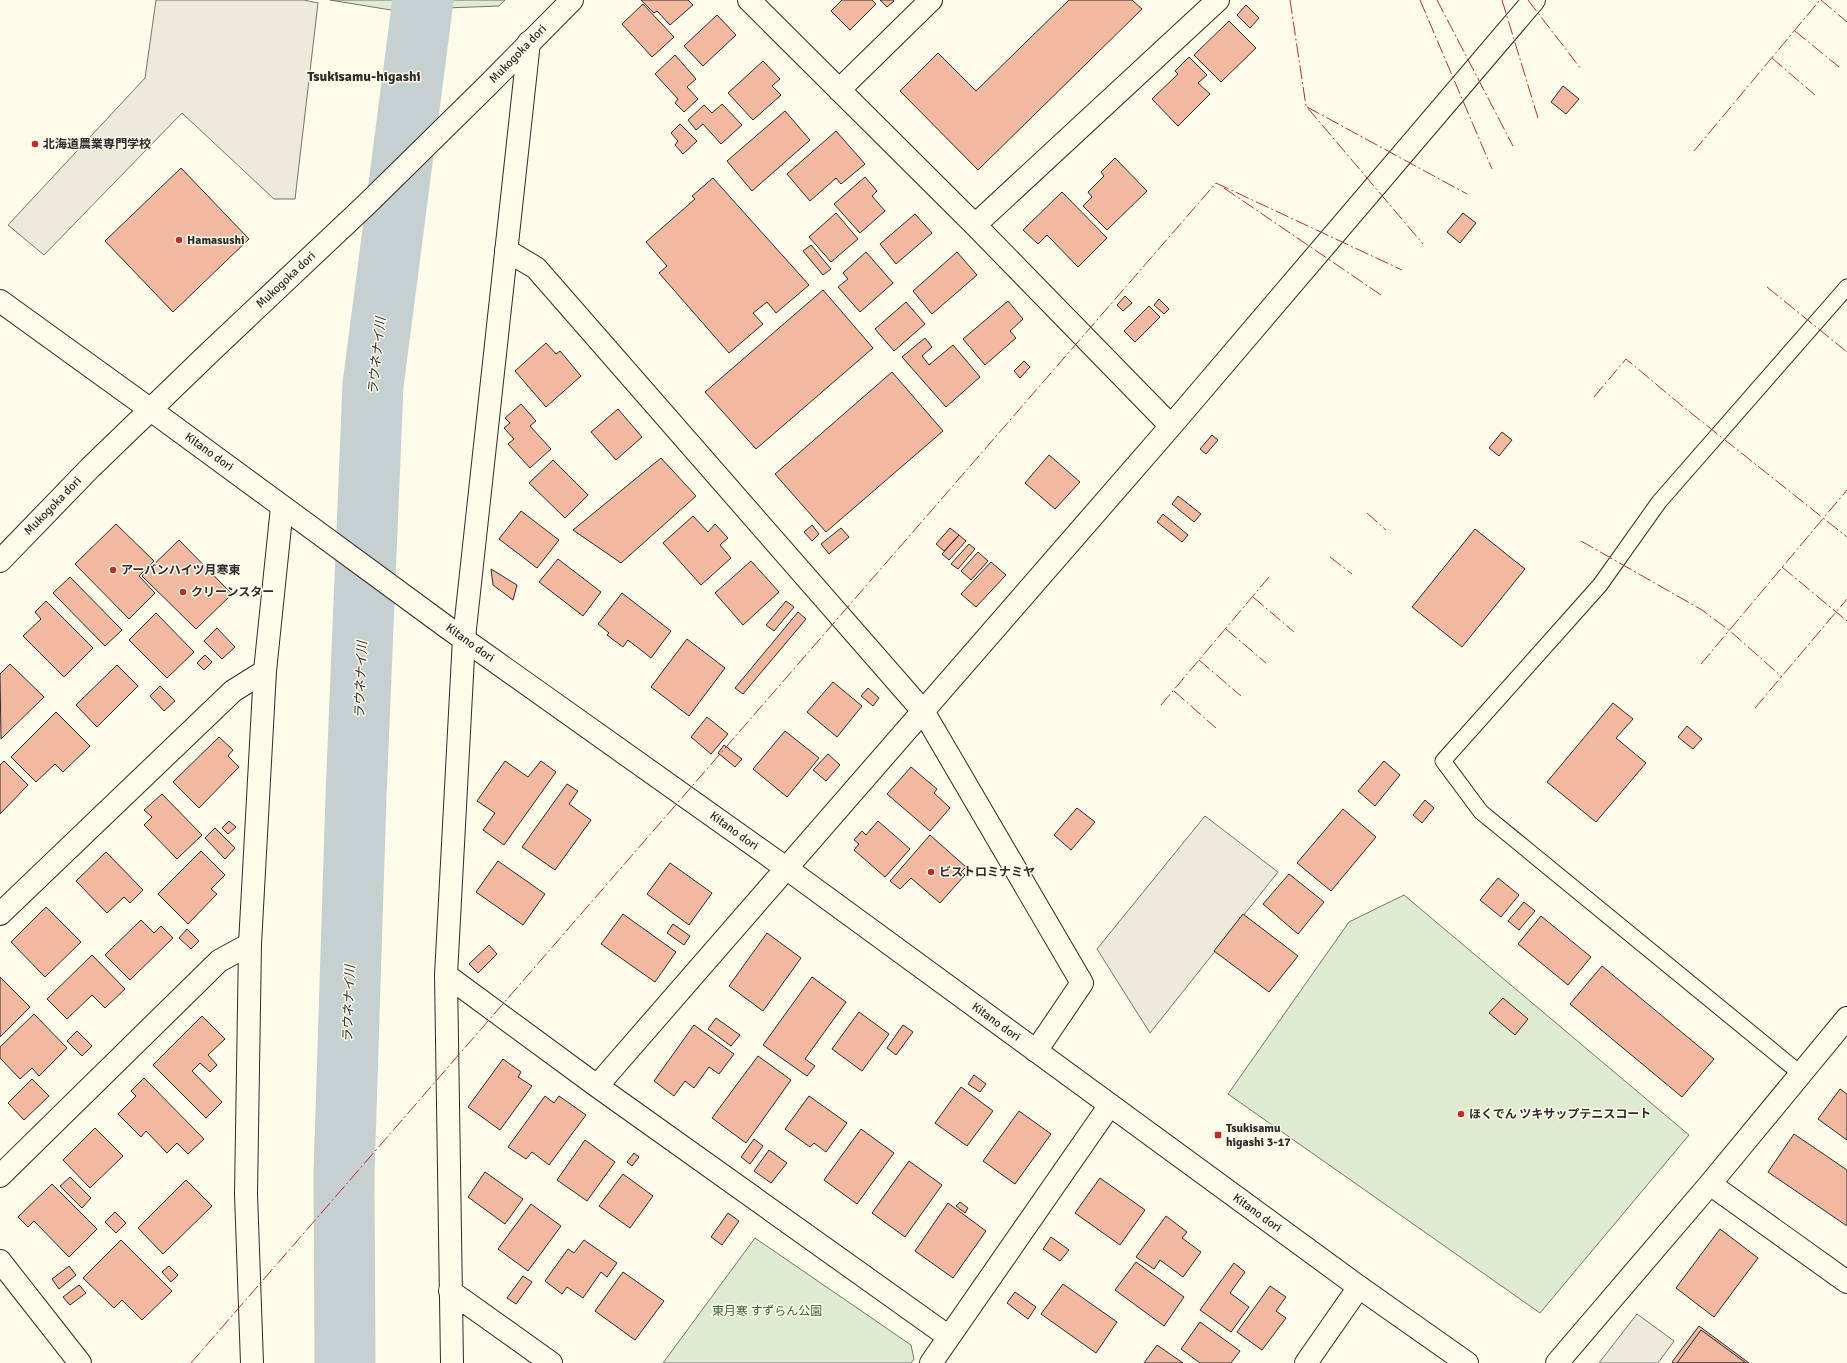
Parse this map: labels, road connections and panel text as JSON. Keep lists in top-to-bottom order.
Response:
{
  "streets": {
    "street": ["Mukogoka dori", "Kitano dori"]
  },
  "crossings": [
    ["Mukogoka dori", "Kitano dori"]
  ],
  "districts": ["Tsukisamu-higashi"],
  "water": ["ラウネナイ川"],
  "parks": ["東月寒 すずらん公園"],
  "places": {
    "other": [
      "北海道農業専門学校",
      "Hamasushi",
      "アーバンハイツ月寒東",
      "クリーンスター",
      "ビストロミナミヤ",
      "ほくでん ツキサップテニスコート"
    ],
    "transit": ["Tsukisamu higashi 3-17"]
  }
}
